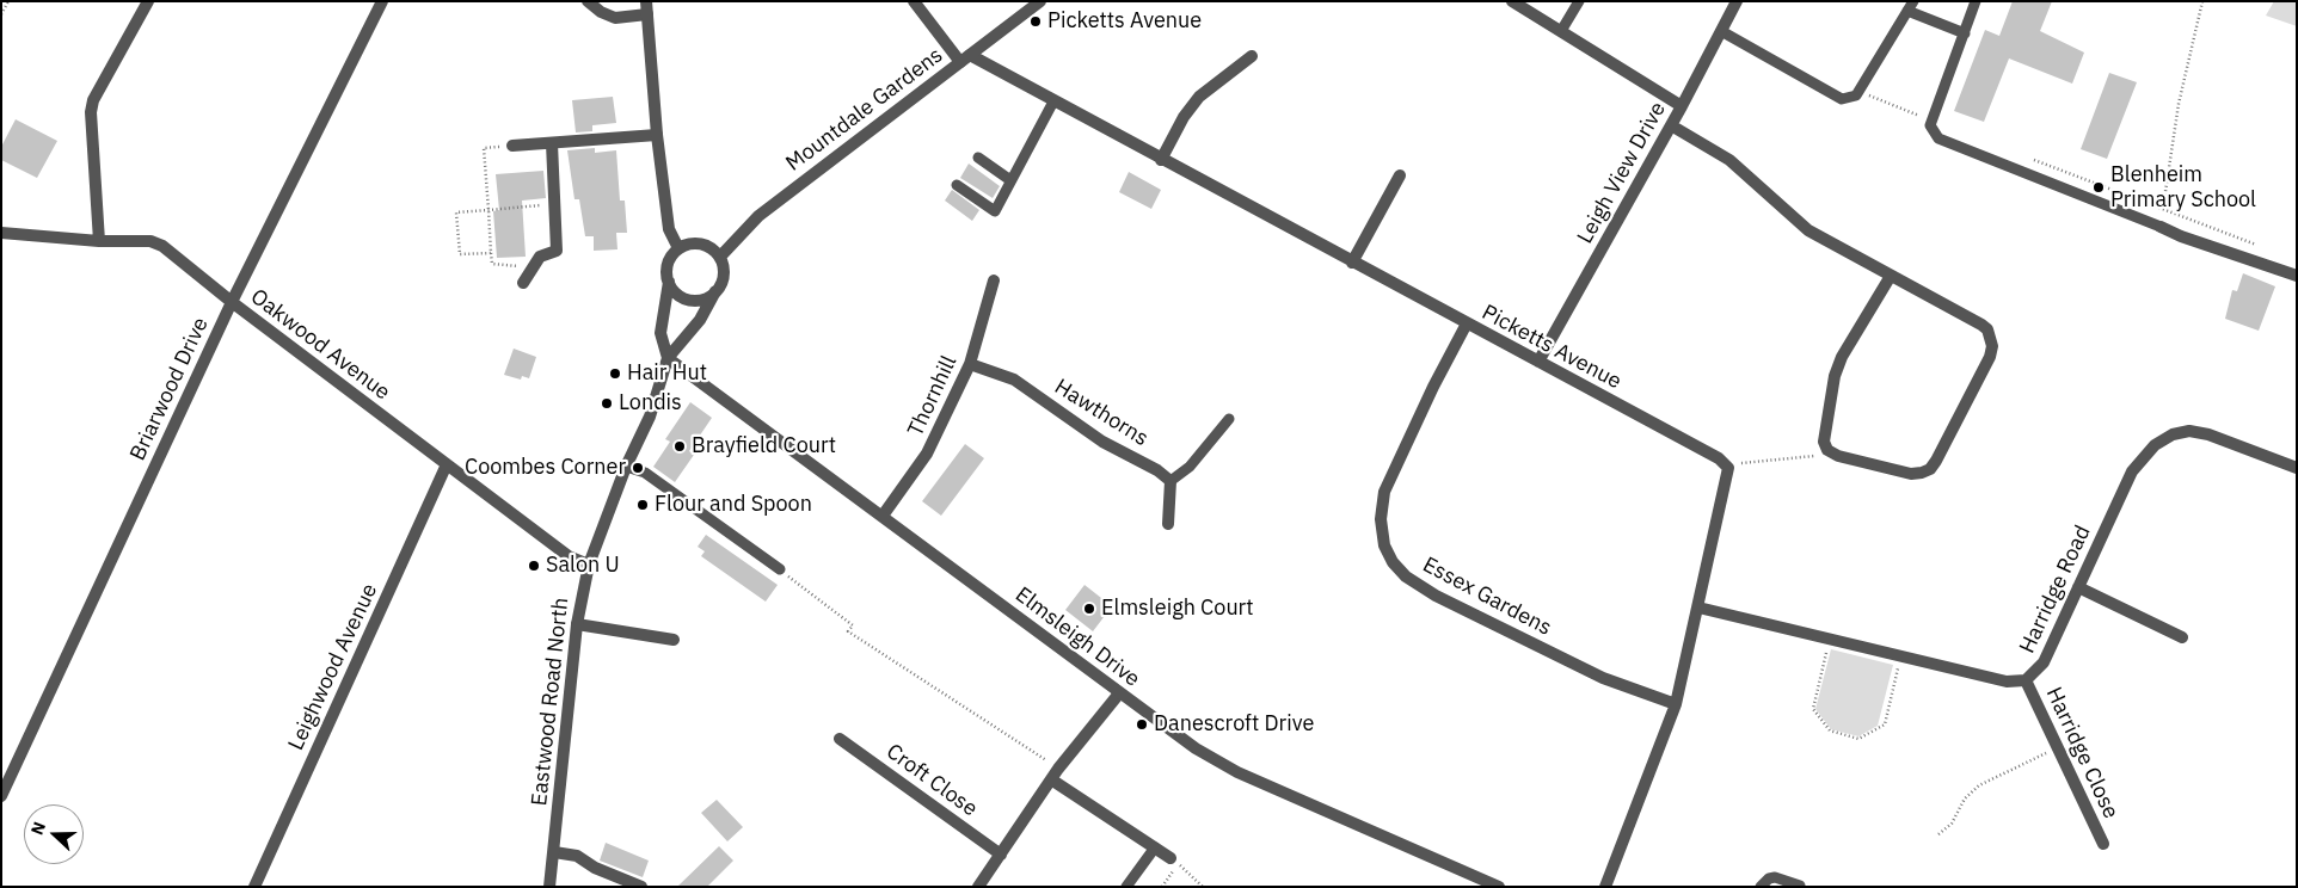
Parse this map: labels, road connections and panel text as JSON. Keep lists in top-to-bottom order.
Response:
{
  "streets": {
    "street": [
      "Mountdale Gardens",
      "Leigh View Drive",
      "Oakwood Avenue",
      "Picketts Avenue",
      "Briarwood Drive",
      "Thornhill",
      "Hawthorns",
      "Harridge Road",
      "Essex Gardens",
      "Elmsleigh Drive",
      "Leighwood Avenue",
      "Eastwood Road North",
      "Harridge Close",
      "Croft Close"
    ]
  },
  "crossings": [
    ["Mountdale Gardens", "Picketts Avenue"],
    ["Mountdale Gardens", "Eastwood Road North"],
    ["Leigh View Drive", "Picketts Avenue"],
    ["Oakwood Avenue", "Briarwood Drive"],
    ["Oakwood Avenue", "Leighwood Avenue"],
    ["Oakwood Avenue", "Eastwood Road North"],
    ["Picketts Avenue", "Essex Gardens"],
    ["Thornhill", "Hawthorns"],
    ["Thornhill", "Elmsleigh Drive"],
    ["Harridge Road", "Harridge Close"],
    ["Elmsleigh Drive", "Eastwood Road North"]
  ],
  "places": [
    "Picketts Avenue",
    "Blenheim Primary School",
    "Hair Hut",
    "Londis",
    "Brayfield Court",
    "Coombes Corner",
    "Flour and Spoon",
    "Salon U",
    "Elmsleigh Court",
    "Danescroft Drive"
  ],
  "north": "left"
}
